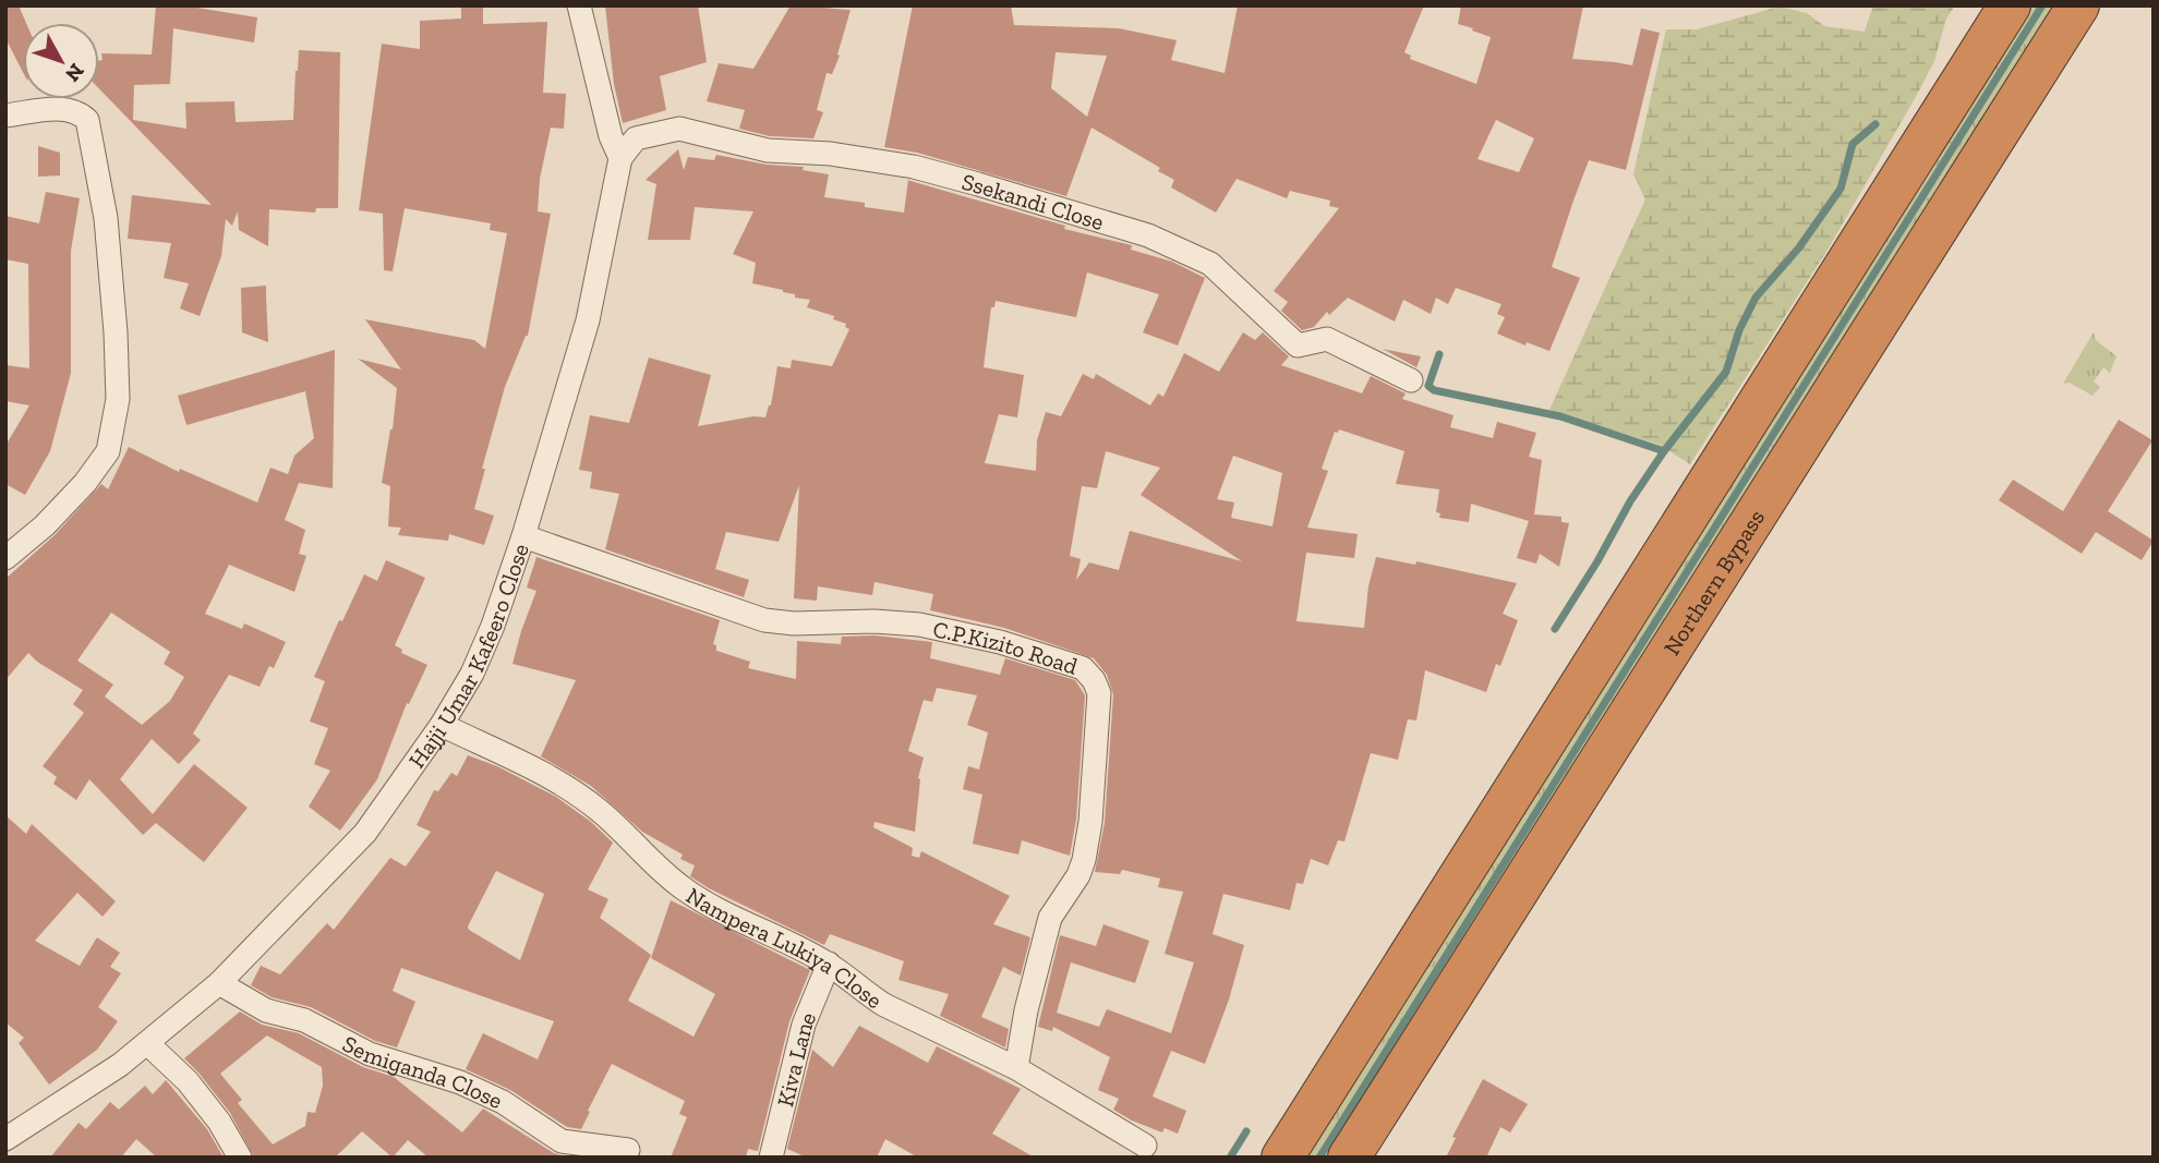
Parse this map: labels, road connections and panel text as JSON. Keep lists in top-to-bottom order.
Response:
{
  "streets": {
    "highway": ["Northern Bypass"],
    "street": [
      "Ssekandi Close",
      "C.P.Kizito Road",
      "Hajji Umar Kafeero Close",
      "Nampera Lukiya Close",
      "Kiva Lane",
      "Semiganda Close"
    ]
  },
  "crossings": [
    ["Ssekandi Close", "Hajji Umar Kafeero Close"],
    ["C.P.Kizito Road", "Hajji Umar Kafeero Close"],
    ["C.P.Kizito Road", "Nampera Lukiya Close"],
    ["Hajji Umar Kafeero Close", "Nampera Lukiya Close"],
    ["Hajji Umar Kafeero Close", "Semiganda Close"],
    ["Nampera Lukiya Close", "Kiva Lane"]
  ],
  "north": "bottom right"
}
